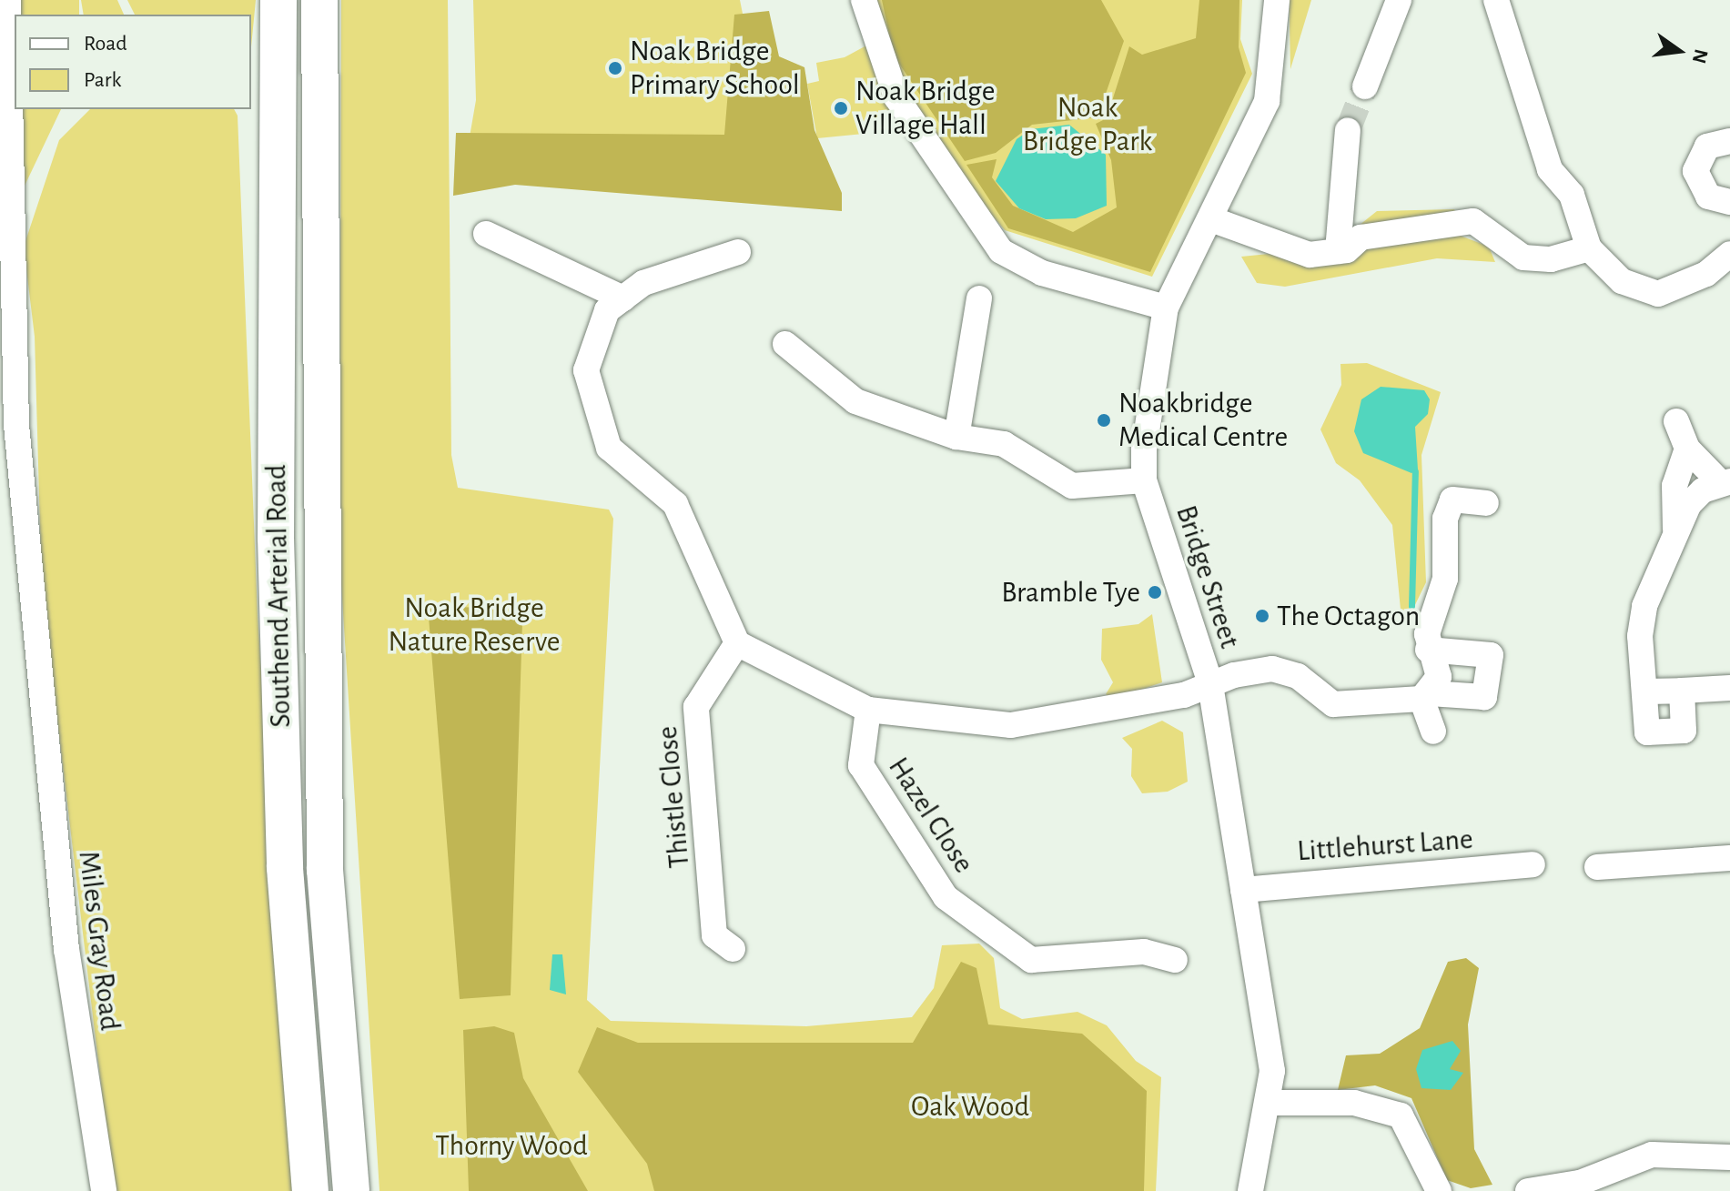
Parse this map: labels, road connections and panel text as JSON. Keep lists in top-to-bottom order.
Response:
{
  "streets": {
    "highway": ["Southend Arterial Road"],
    "street": [
      "Bridge Street",
      "Thistle Close",
      "Hazel Close",
      "Littlehurst Lane",
      "Miles Gray Road"
    ]
  },
  "crossings": [
    ["Bridge Street", "Littlehurst Lane"]
  ],
  "parks": [
    "Noak Bridge Park",
    "Noak Bridge Nature Reserve",
    "Oak Wood",
    "Thorny Wood"
  ],
  "places": [
    "Noak Bridge Primary School",
    "Noak Bridge Village Hall",
    "Noakbridge Medical Centre",
    "Bramble Tye",
    "The Octagon"
  ],
  "legend": ["Road", "Park"],
  "north": "right"
}
